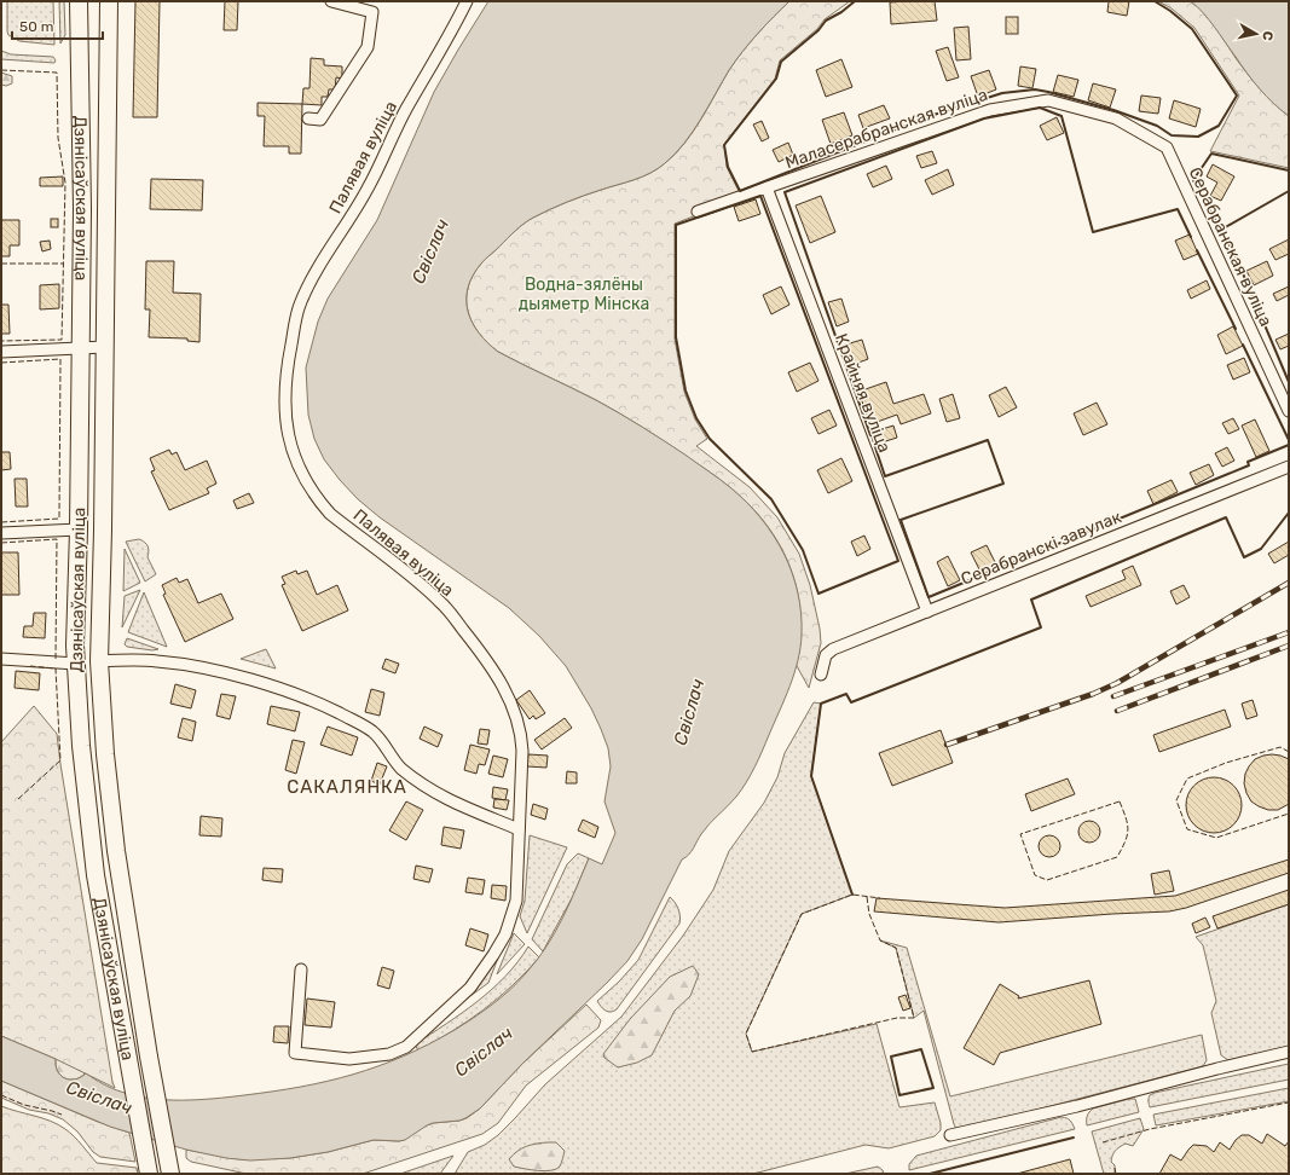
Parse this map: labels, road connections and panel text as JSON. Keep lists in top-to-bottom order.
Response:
{
  "streets": {
    "main road": ["Дзянісаўская вуліца"],
    "street": [
      "Маласерабранская вуліца",
      "Палявая вуліца",
      "Серабранская вуліца",
      "Крайняя вуліца",
      "Серабранскі завулак"
    ]
  },
  "crossings": [
    ["Маласерабранская вуліца", "Серабранская вуліца"],
    ["Маласерабранская вуліца", "Крайняя вуліца"],
    ["Крайняя вуліца", "Серабранскі завулак"]
  ],
  "districts": ["САКАЛЯНКА"],
  "water": ["Свіслач"],
  "parks": ["Водна-зялёны дыяметр Мінска"],
  "scale_bar": "50 m",
  "north": "right"
}
